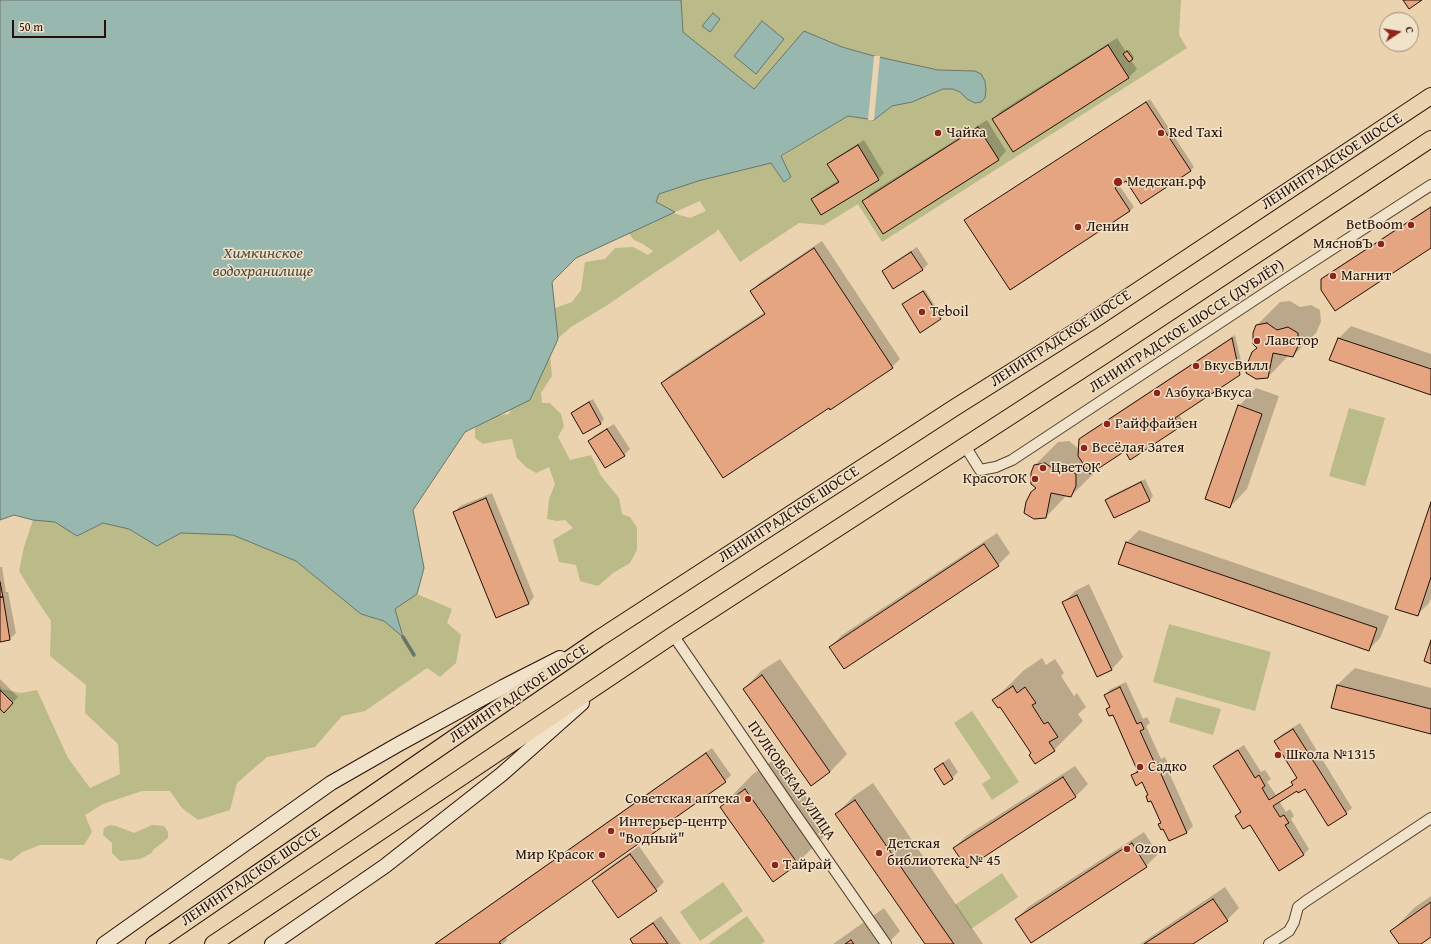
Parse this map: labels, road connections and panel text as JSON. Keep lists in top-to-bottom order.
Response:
{
  "streets": {
    "main road": ["ЛЕНИНГРАДСКОЕ ШОССЕ"],
    "street": ["ЛЕНИНГРАДСКОЕ ШОССЕ (ДУБЛЁР)", "ПУЛКОВСКАЯ УЛИЦА"]
  },
  "water": ["Химкинское водохранилище"],
  "places": [
    "Чайка",
    "Red Taxi",
    "Медскан.рф",
    "BetBoom",
    "Ленин",
    "МясновЪ",
    "Магнит",
    "Teboil",
    "Лавстор",
    "ВкусВилл",
    "Азбука Вкуса",
    "Райффайзен",
    "Весёлая Затея",
    "ЦветОК",
    "КрасотОК",
    "Школа №1315",
    "Садко",
    "Советская аптека",
    "Интерьер-центр \"Водный\"",
    "Ozon",
    "Детская библиотека № 45",
    "Мир Красок",
    "Тайрай"
  ],
  "scale_bar": "50 m",
  "north": "right"
}
